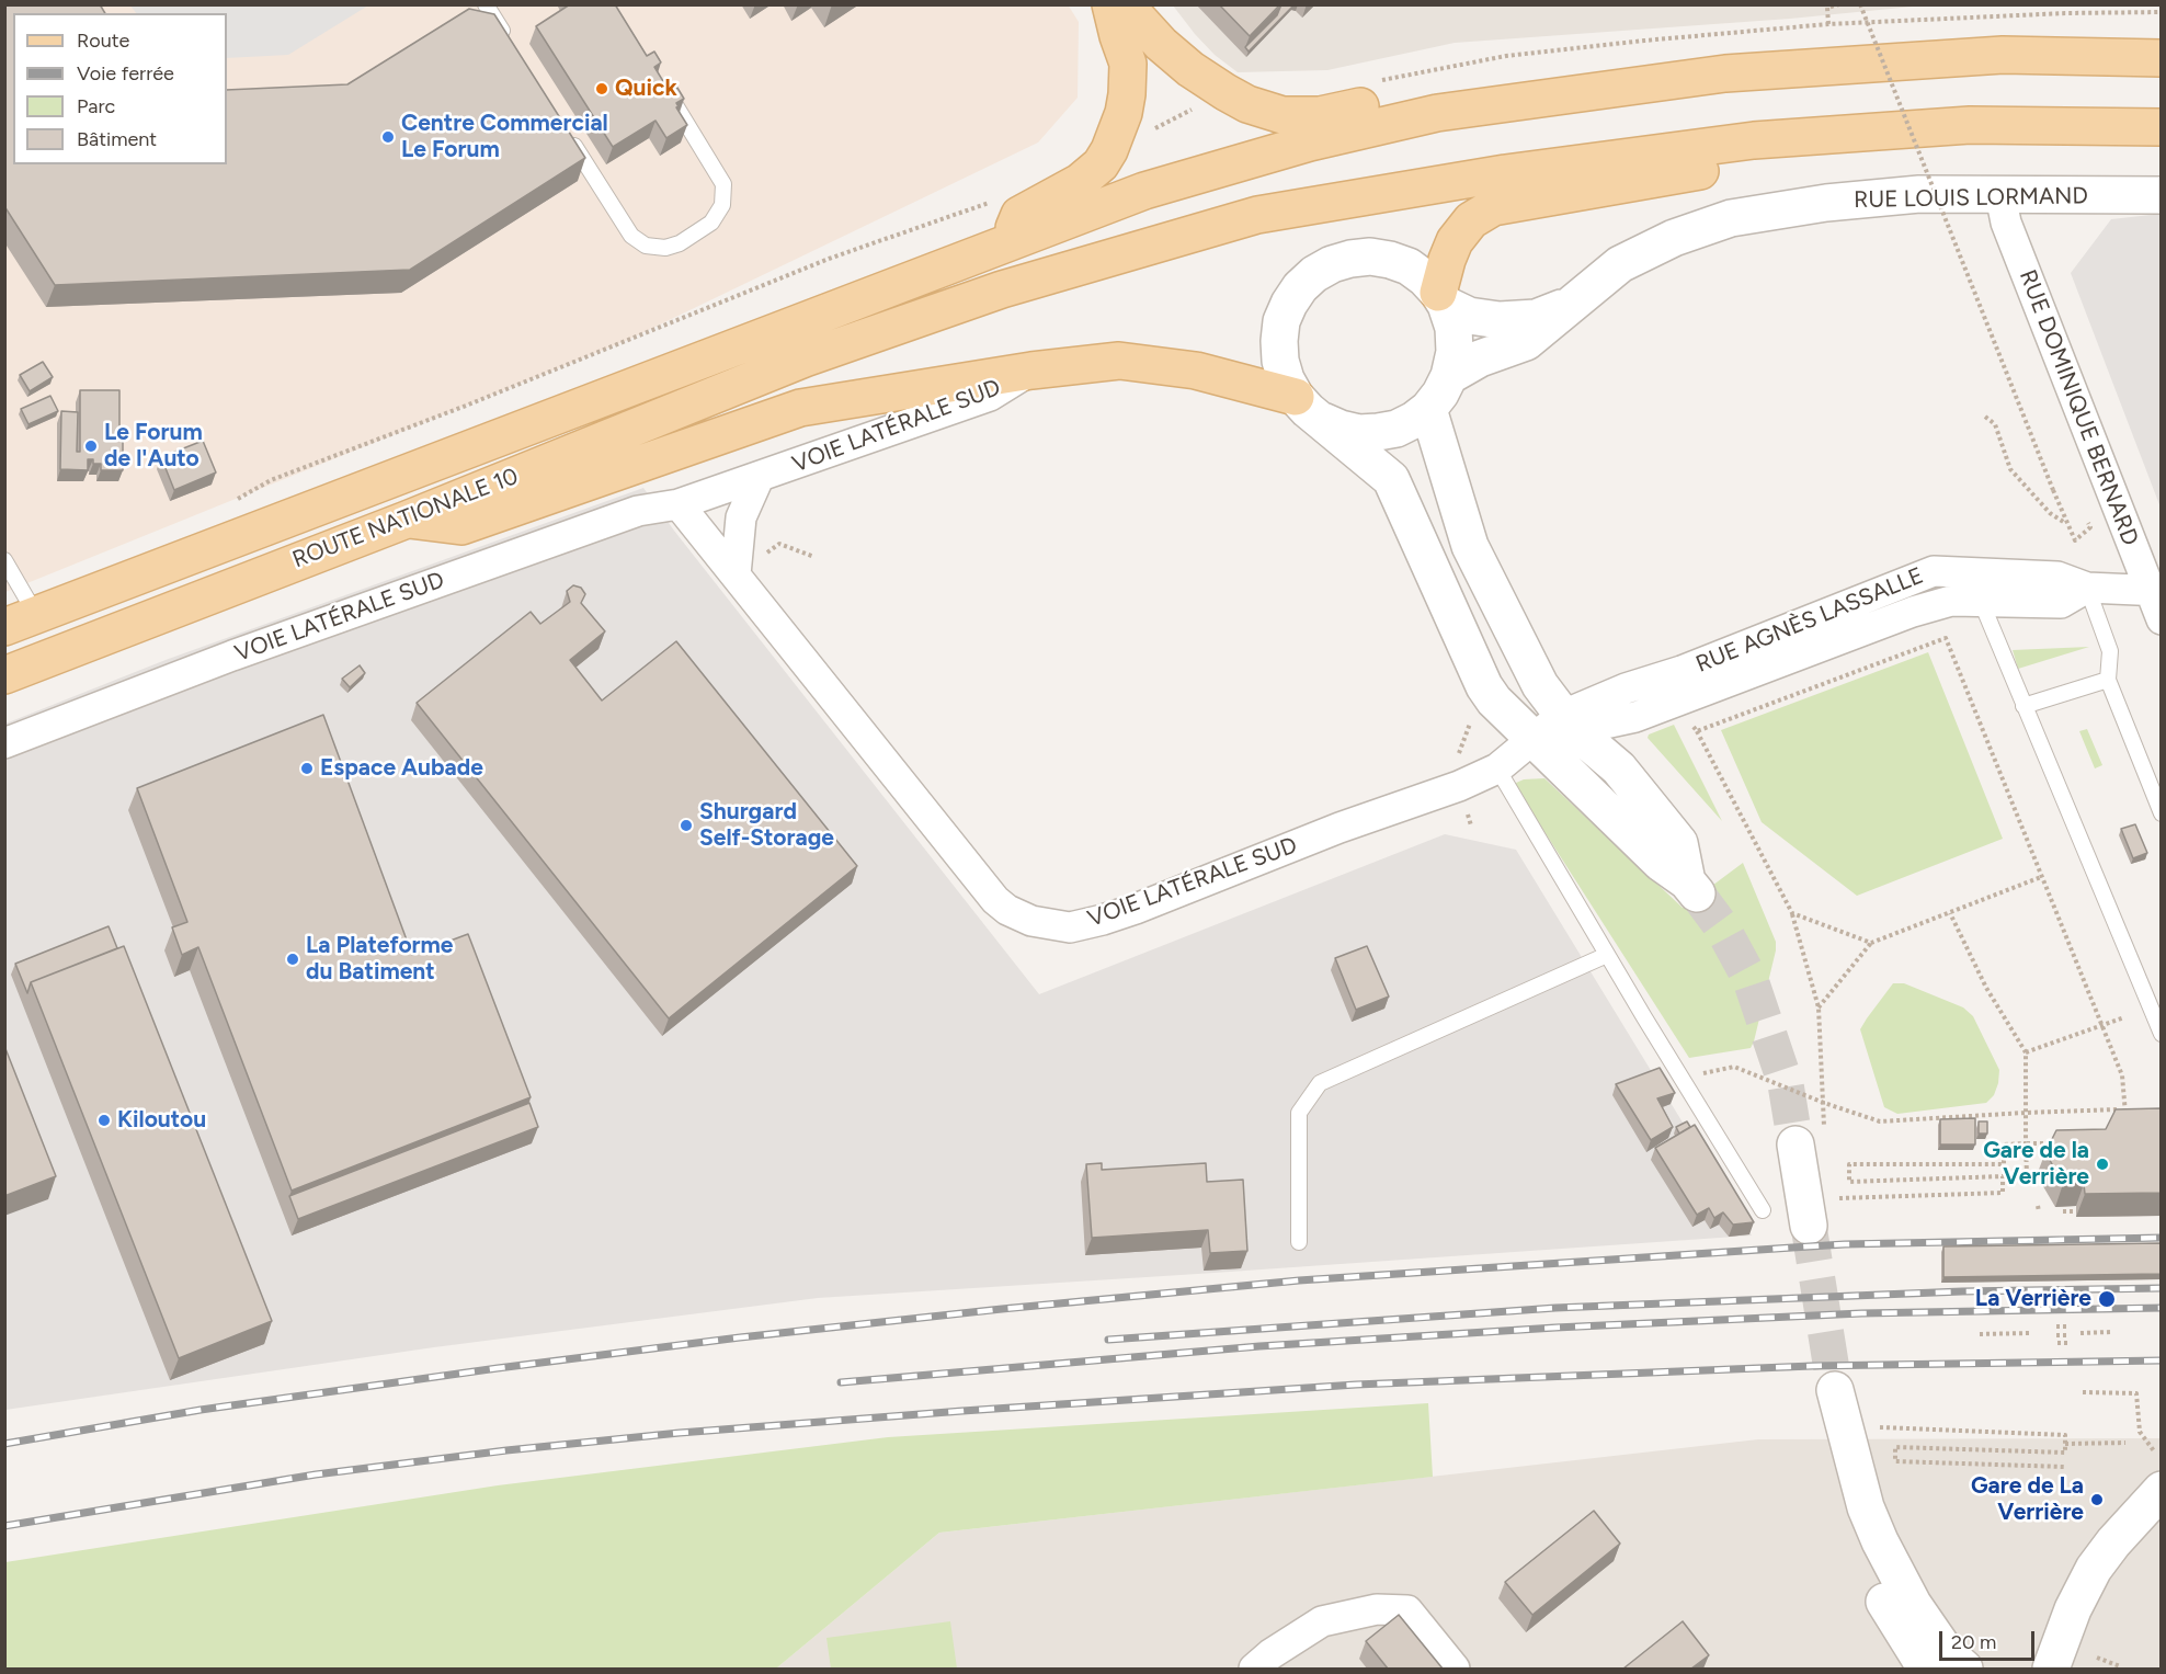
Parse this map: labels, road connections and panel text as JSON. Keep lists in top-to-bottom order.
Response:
{
  "streets": {
    "main road": ["ROUTE NATIONALE 10"],
    "street": [
      "RUE LOUIS LORMAND",
      "RUE DOMINIQUE BERNARD",
      "VOIE LATÉRALE SUD",
      "RUE AGNÈS LASSALLE"
    ]
  },
  "crossings": [
    ["RUE LOUIS LORMAND", "RUE DOMINIQUE BERNARD"],
    ["RUE DOMINIQUE BERNARD", "RUE AGNÈS LASSALLE"],
    ["VOIE LATÉRALE SUD", "RUE AGNÈS LASSALLE"]
  ],
  "places": [
    "Quick",
    "Centre Commercial Le Forum",
    "Le Forum de l'Auto",
    "Espace Aubade",
    "Shurgard Self-Storage",
    "La Plateforme du Batiment",
    "Kiloutou",
    "Gare de la Verrière",
    "La Verrière",
    "Gare de La Verrière"
  ],
  "legend": [
    "Route",
    "Voie ferrée",
    "Parc",
    "Bâtiment"
  ],
  "scale_bar": "20 m"
}
